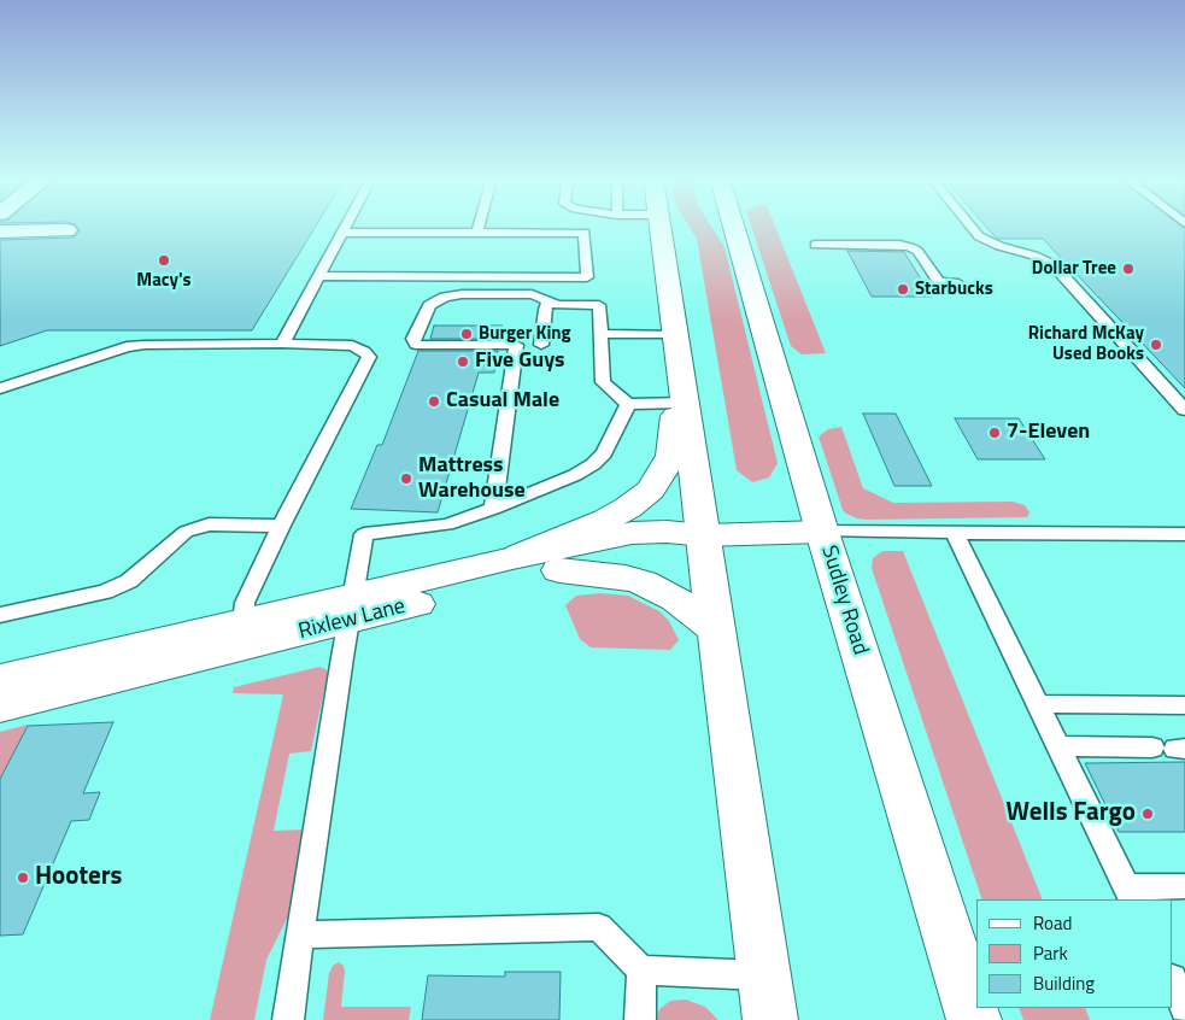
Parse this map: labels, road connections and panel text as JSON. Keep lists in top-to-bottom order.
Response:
{
  "streets": {
    "main road": ["Sudley Road", "Rixlew Lane"]
  },
  "crossings": [
    ["Sudley Road", "Rixlew Lane"]
  ],
  "places": [
    "Macy's",
    "Dollar Tree",
    "Starbucks",
    "Burger King",
    "Richard McKay Used Books",
    "Five Guys",
    "Casual Male",
    "7-Eleven",
    "Mattress Warehouse",
    "Wells Fargo",
    "Hooters"
  ],
  "legend": ["Road", "Park", "Building"]
}
